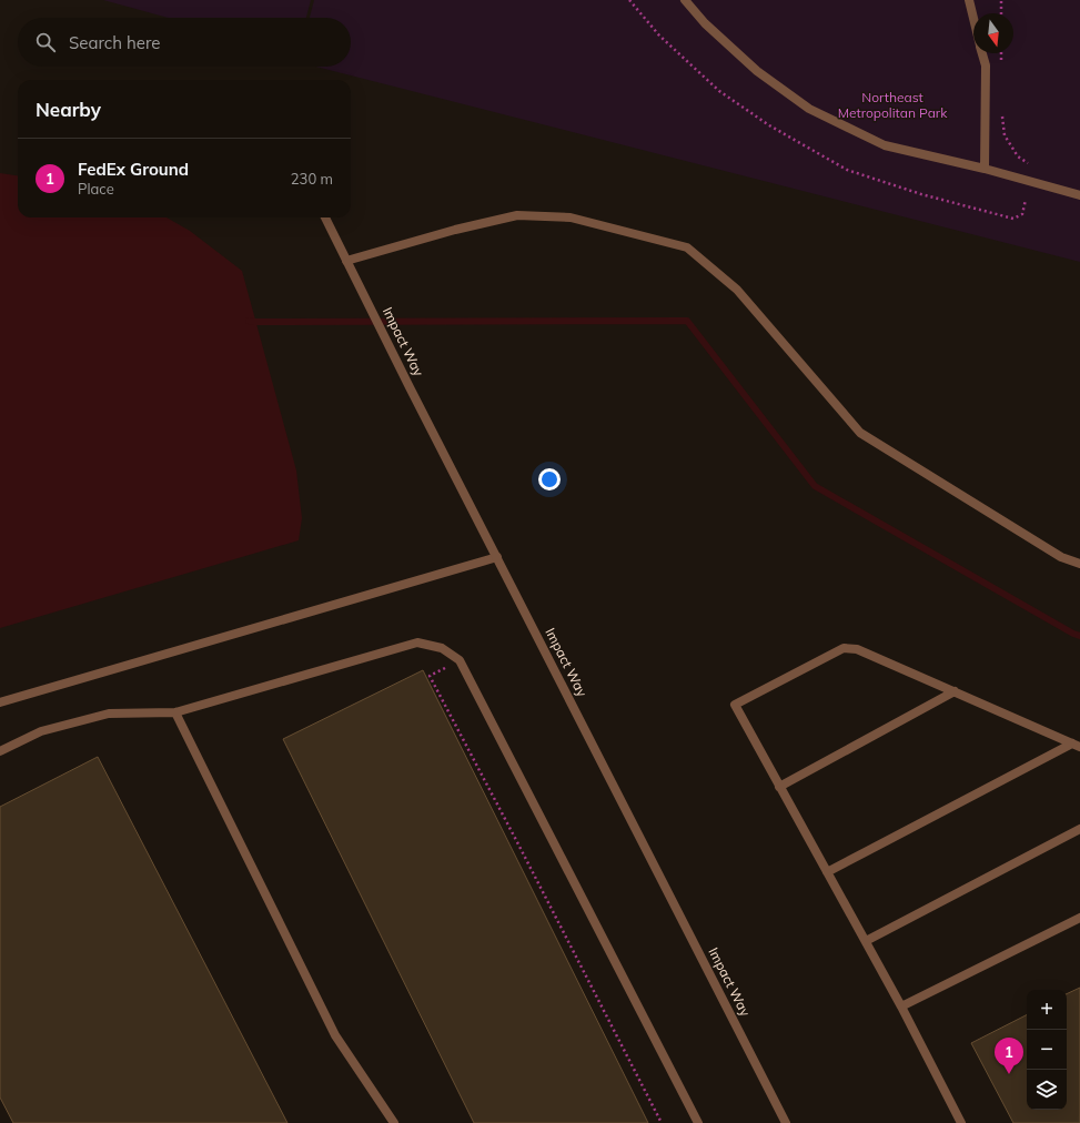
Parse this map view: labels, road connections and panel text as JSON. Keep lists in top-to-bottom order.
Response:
{
  "streets": {
    "street": ["Impact Way"]
  },
  "parks": ["Northeast Metropolitan Park"],
  "north": "bottom",
  "page": {
    "search": "Search here",
    "heading": "Nearby",
    "list": [
      {
        "mark": "1",
        "name": "FedEx Ground",
        "note": "Place",
        "value": "230 m"
      }
    ],
    "map_buttons": ["+", "−"],
    "pins": "1"
  }
}
